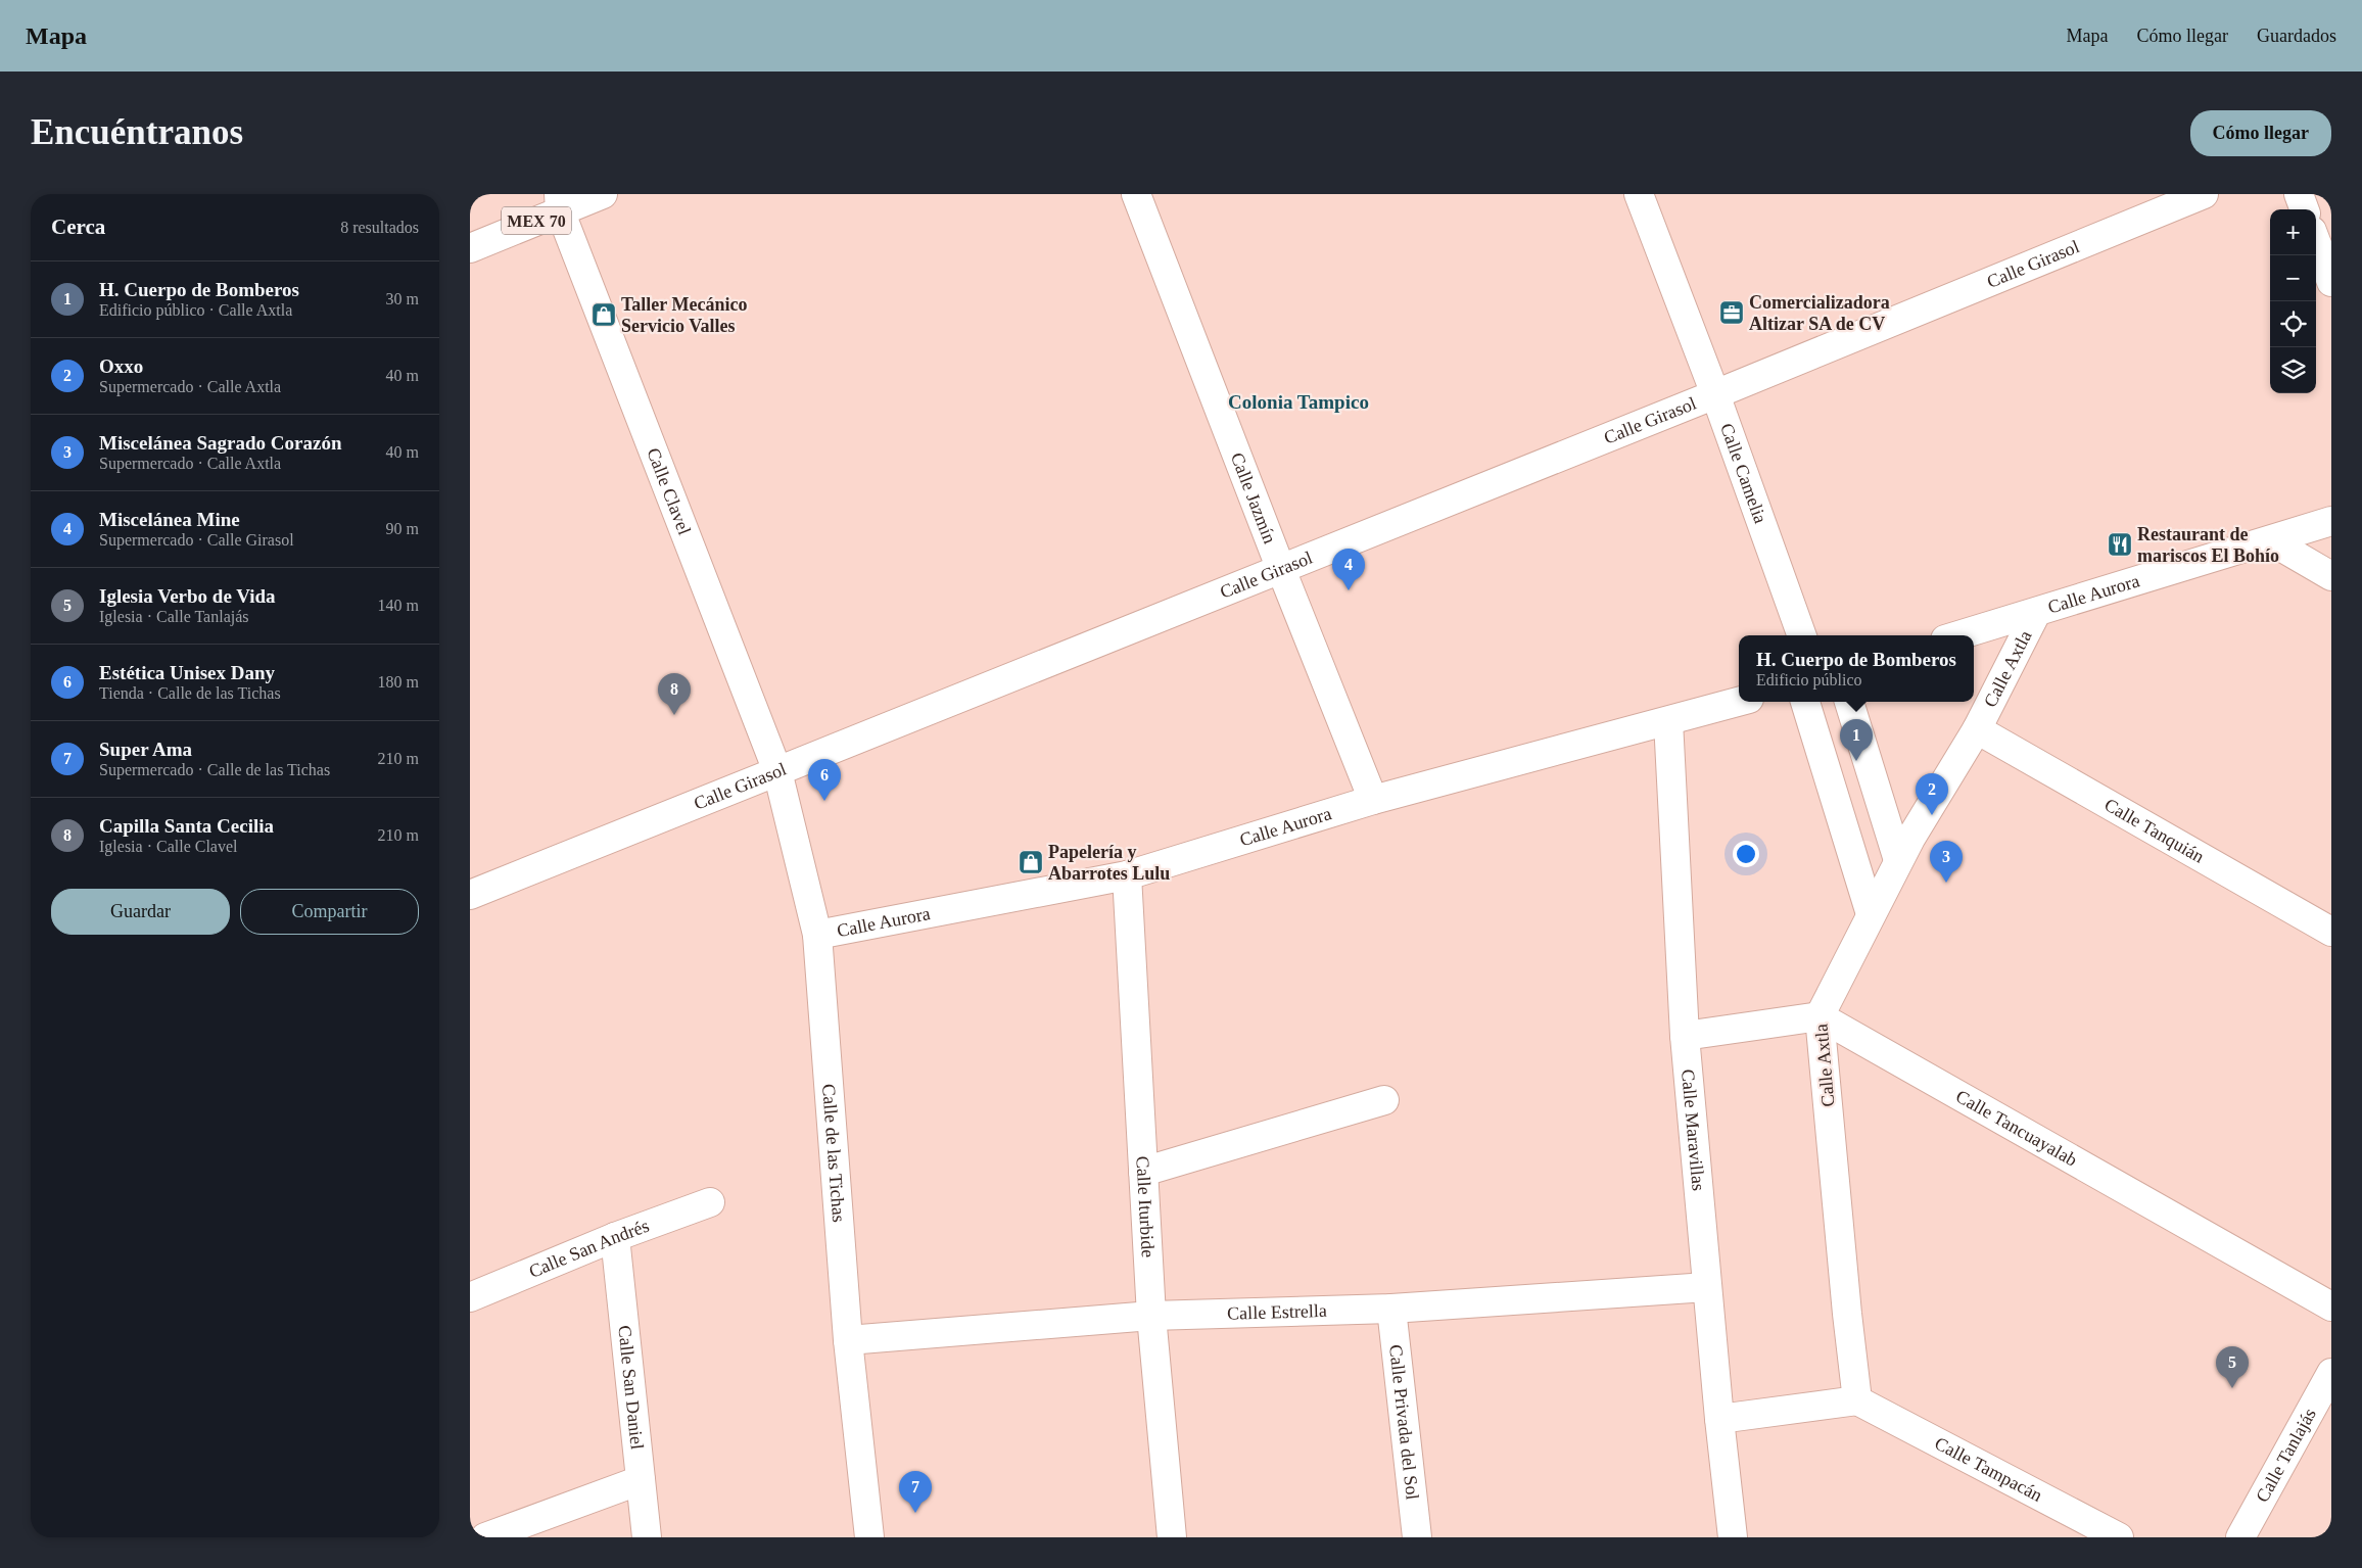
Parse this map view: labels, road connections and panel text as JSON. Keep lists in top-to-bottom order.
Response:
{
  "streets": {
    "street": [
      "MEX 70",
      "Calle Girasol",
      "Calle Camelia",
      "Calle Clavel",
      "Calle Jazmín",
      "Calle Aurora",
      "Calle Axtla",
      "Calle Tanquián",
      "Calle Tancuayalab",
      "Calle Maravillas",
      "Calle de las Tichas",
      "Calle Iturbide",
      "Calle San Andrés",
      "Calle Estrella",
      "Calle San Daniel",
      "Calle Privada del Sol",
      "Calle Tanlajás",
      "Calle Tampacán"
    ]
  },
  "crossings": [
    ["MEX 70", "Calle Clavel"],
    ["Calle Girasol", "Calle Camelia"],
    ["Calle Girasol", "Calle Clavel"],
    ["Calle Girasol", "Calle Jazmín"],
    ["Calle Girasol", "Calle de las Tichas"],
    ["Calle Clavel", "Calle de las Tichas"],
    ["Calle Jazmín", "Calle Aurora"],
    ["Calle Aurora", "Calle Axtla"],
    ["Calle Aurora", "Calle Maravillas"],
    ["Calle Aurora", "Calle de las Tichas"],
    ["Calle Aurora", "Calle Iturbide"],
    ["Calle Axtla", "Calle Tanquián"],
    ["Calle Axtla", "Calle Tancuayalab"],
    ["Calle Axtla", "Calle Tampacán"],
    ["Calle Maravillas", "Calle Estrella"],
    ["Calle de las Tichas", "Calle Estrella"],
    ["Calle Iturbide", "Calle Estrella"],
    ["Calle San Andrés", "Calle San Daniel"],
    ["Calle Estrella", "Calle Privada del Sol"]
  ],
  "districts": ["Colonia Tampico"],
  "places": {
    "office": ["Comercializadora Altizar SA de CV"],
    "shop": ["Taller Mecánico Servicio Valles", "Papelería y Abarrotes Lulu"],
    "restaurant": ["Restaurant de mariscos El Bohío"]
  },
  "page": {
    "header": "Mapa",
    "nav": ["Mapa", "Cómo llegar", "Guardados"],
    "buttons": [
      "Cómo llegar",
      ["Guardar", "Compartir"]
    ],
    "title": "Encuéntranos",
    "heading": ["Cerca", "8 resultados"],
    "map_buttons": ["+", "−"],
    "list": [
      {
        "mark": "1",
        "name": "H. Cuerpo de Bomberos",
        "note": "Edificio público · Calle Axtla",
        "value": "30 m"
      },
      {
        "mark": "2",
        "name": "Oxxo",
        "note": "Supermercado · Calle Axtla",
        "value": "40 m"
      },
      {
        "mark": "3",
        "name": "Miscelánea Sagrado Corazón",
        "note": "Supermercado · Calle Axtla",
        "value": "40 m"
      },
      {
        "mark": "4",
        "name": "Miscelánea Mine",
        "note": "Supermercado · Calle Girasol",
        "value": "90 m"
      },
      {
        "mark": "5",
        "name": "Iglesia Verbo de Vida",
        "note": "Iglesia · Calle Tanlajás",
        "value": "140 m"
      },
      {
        "mark": "6",
        "name": "Estética Unisex Dany",
        "note": "Tienda · Calle de las Tichas",
        "value": "180 m"
      },
      {
        "mark": "7",
        "name": "Super Ama",
        "note": "Supermercado · Calle de las Tichas",
        "value": "210 m"
      },
      {
        "mark": "8",
        "name": "Capilla Santa Cecilia",
        "note": "Iglesia · Calle Clavel",
        "value": "210 m"
      }
    ],
    "pins": [
      "4",
      "8",
      "1",
      "6",
      "2",
      "3",
      "5",
      "7"
    ],
    "popup": ["H. Cuerpo de Bomberos", "Edificio público"]
  }
}
